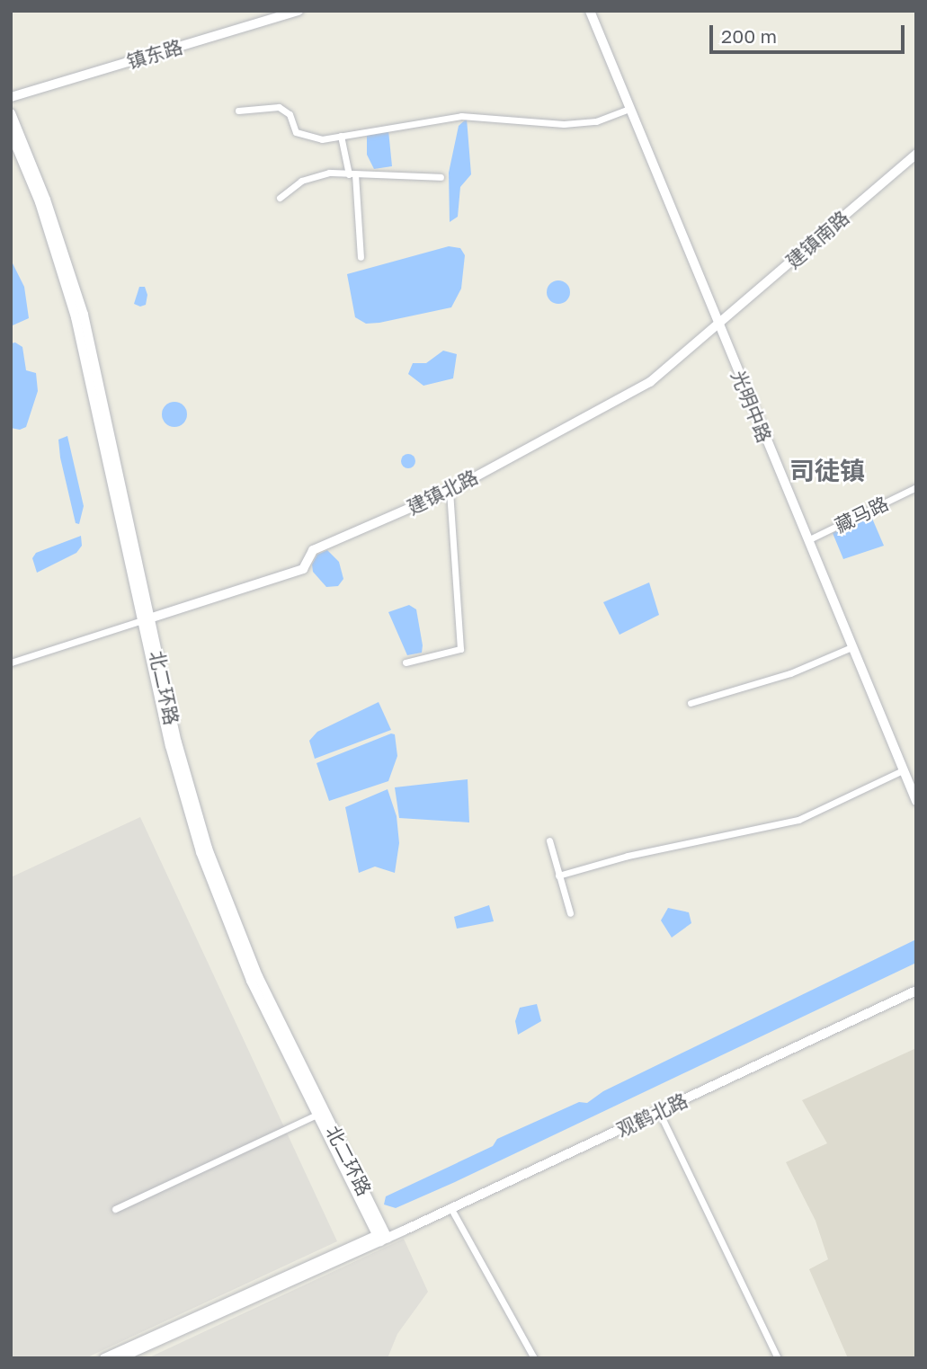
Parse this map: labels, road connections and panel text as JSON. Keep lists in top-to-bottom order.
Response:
{
  "streets": {
    "main road": ["北二环路"],
    "street": [
      "镇东路",
      "建镇南路",
      "光明中路",
      "建镇北路",
      "藏马路",
      "观鹤北路"
    ]
  },
  "crossings": [
    ["建镇南路", "光明中路"],
    ["建镇南路", "建镇北路"],
    ["光明中路", "建镇北路"],
    ["光明中路", "藏马路"],
    ["建镇北路", "北二环路"],
    ["北二环路", "观鹤北路"]
  ],
  "districts": ["司徒镇"],
  "scale_bar": "200 m"
}
